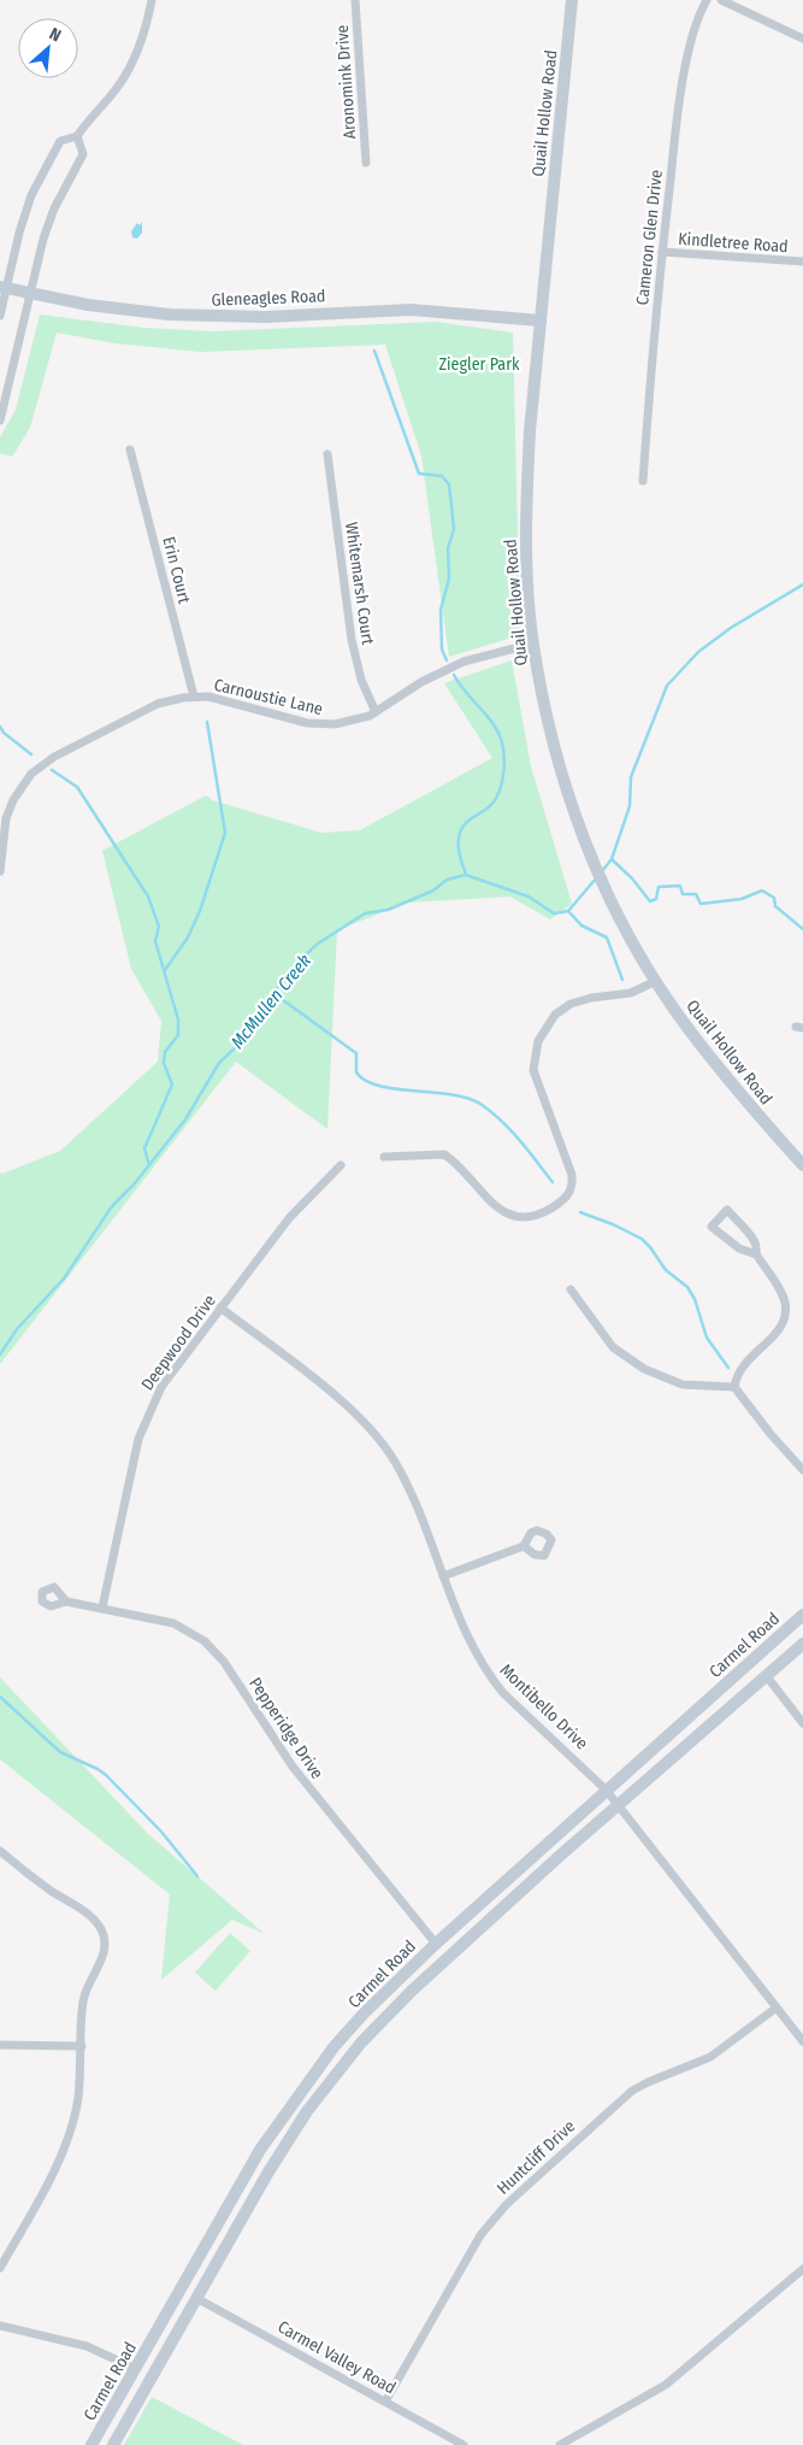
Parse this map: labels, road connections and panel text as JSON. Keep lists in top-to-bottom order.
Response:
{
  "streets": {
    "main road": ["Quail Hollow Road", "Gleneagles Road", "Carmel Road"],
    "street": [
      "Aronomink Drive",
      "Cameron Glen Drive",
      "Kindletree Road",
      "Erin Court",
      "Whitemarsh Court",
      "Carnoustie Lane",
      "Deepwood Drive",
      "Montibello Drive",
      "Pepperidge Drive",
      "Huntcliff Drive",
      "Carmel Valley Road"
    ]
  },
  "crossings": [
    ["Quail Hollow Road", "Gleneagles Road"],
    ["Quail Hollow Road", "Carnoustie Lane"],
    ["Cameron Glen Drive", "Kindletree Road"],
    ["Erin Court", "Carnoustie Lane"],
    ["Whitemarsh Court", "Carnoustie Lane"],
    ["Deepwood Drive", "Montibello Drive"],
    ["Deepwood Drive", "Pepperidge Drive"],
    ["Carmel Road", "Montibello Drive"],
    ["Carmel Road", "Pepperidge Drive"],
    ["Carmel Road", "Carmel Valley Road"],
    ["Montibello Drive", "Huntcliff Drive"],
    ["Huntcliff Drive", "Carmel Valley Road"]
  ],
  "water": ["McMullen Creek"],
  "parks": ["Ziegler Park"],
  "north": "top right"
}
